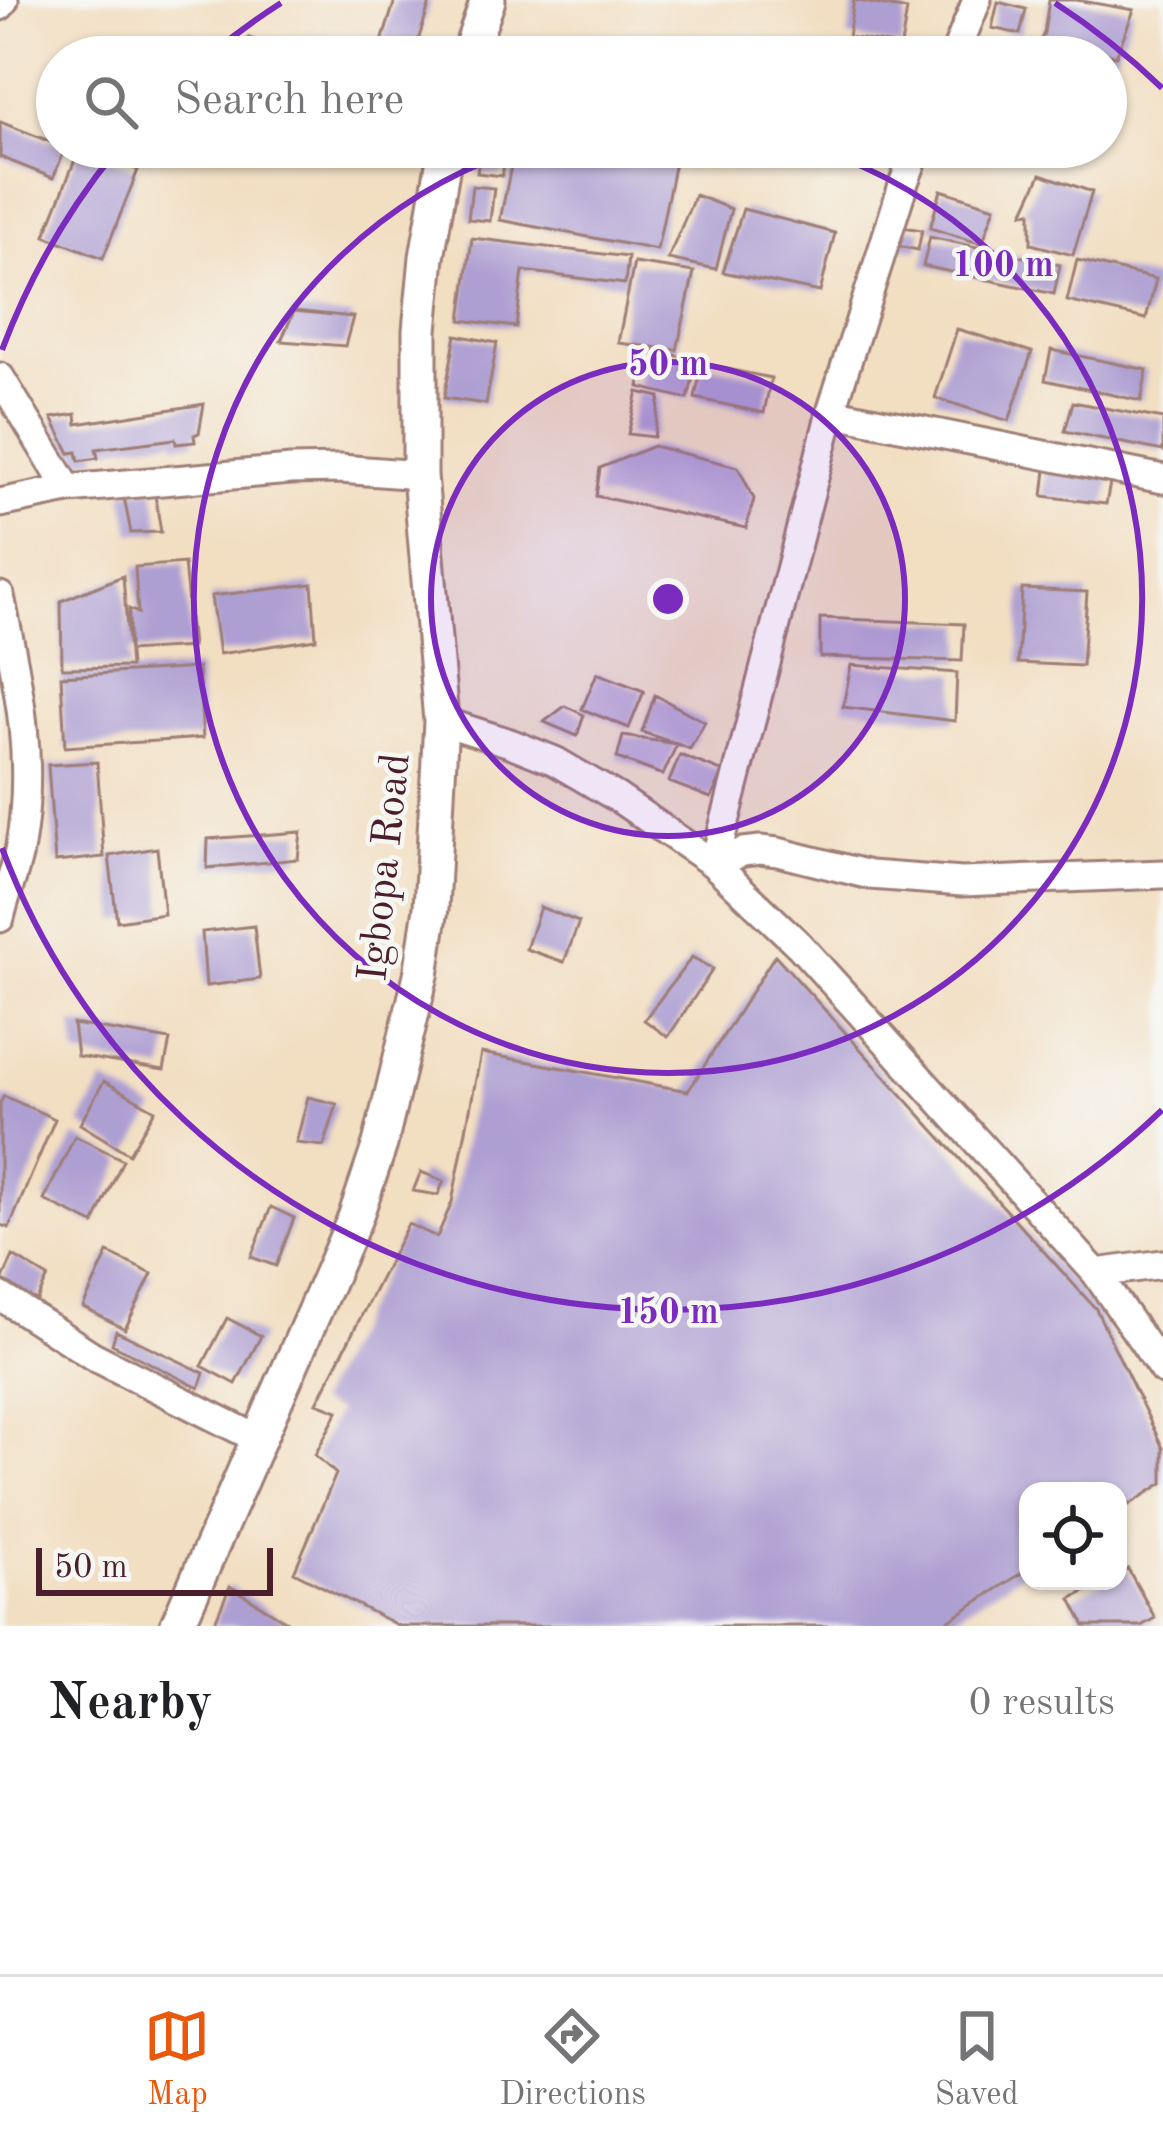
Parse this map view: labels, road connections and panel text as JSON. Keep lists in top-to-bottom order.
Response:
{
  "streets": {
    "street": ["Igbopa Road"]
  },
  "scale_bar": "50 m",
  "page": {
    "search": "Search here",
    "scale": "50 m",
    "heading": ["Nearby", "0 results"],
    "nav": ["Map", "Directions", "Saved"]
  },
  "rings": ["100 m", "50 m", "150 m"]
}
